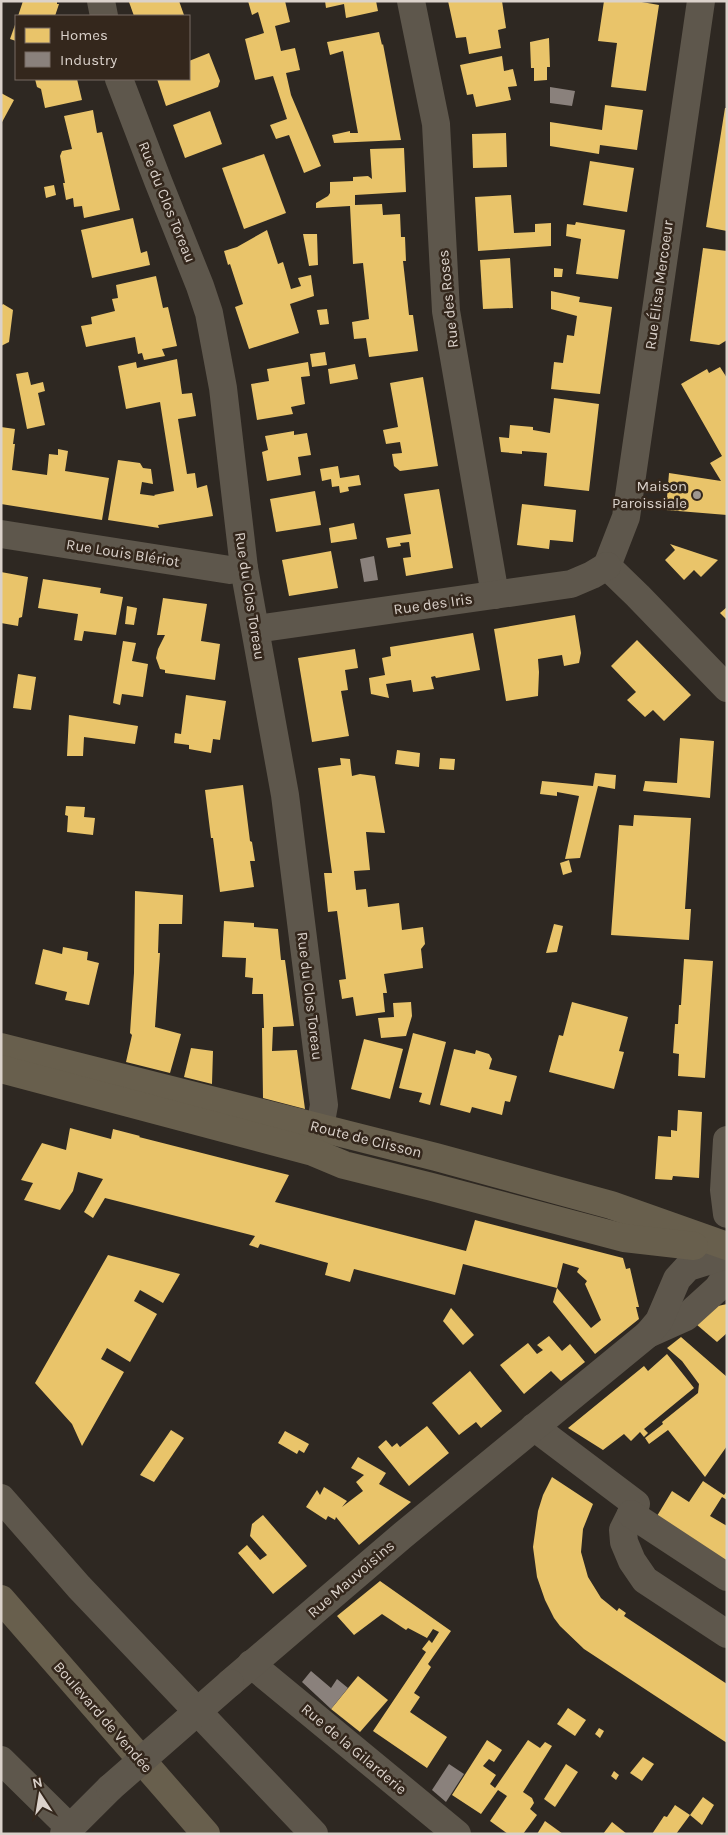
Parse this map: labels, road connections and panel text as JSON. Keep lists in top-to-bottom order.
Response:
{
  "streets": {
    "main road": ["Route de Clisson", "Boulevard de Vendée"],
    "street": [
      "Rue du Clos Toreau",
      "Rue Élisa Mercoeur",
      "Rue des Roses",
      "Rue Louis Blériot",
      "Rue des Iris",
      "Rue Mauvoisins",
      "Rue de la Gilarderie"
    ]
  },
  "crossings": [
    ["Rue du Clos Toreau", "Rue Louis Blériot"],
    ["Rue du Clos Toreau", "Rue des Iris"],
    ["Rue du Clos Toreau", "Route de Clisson"],
    ["Rue Élisa Mercoeur", "Rue des Iris"],
    ["Rue des Roses", "Rue des Iris"],
    ["Rue Mauvoisins", "Rue de la Gilarderie"]
  ],
  "places": ["Maison Paroissiale"],
  "legend": ["Homes", "Industry"],
  "north": "top"
}
